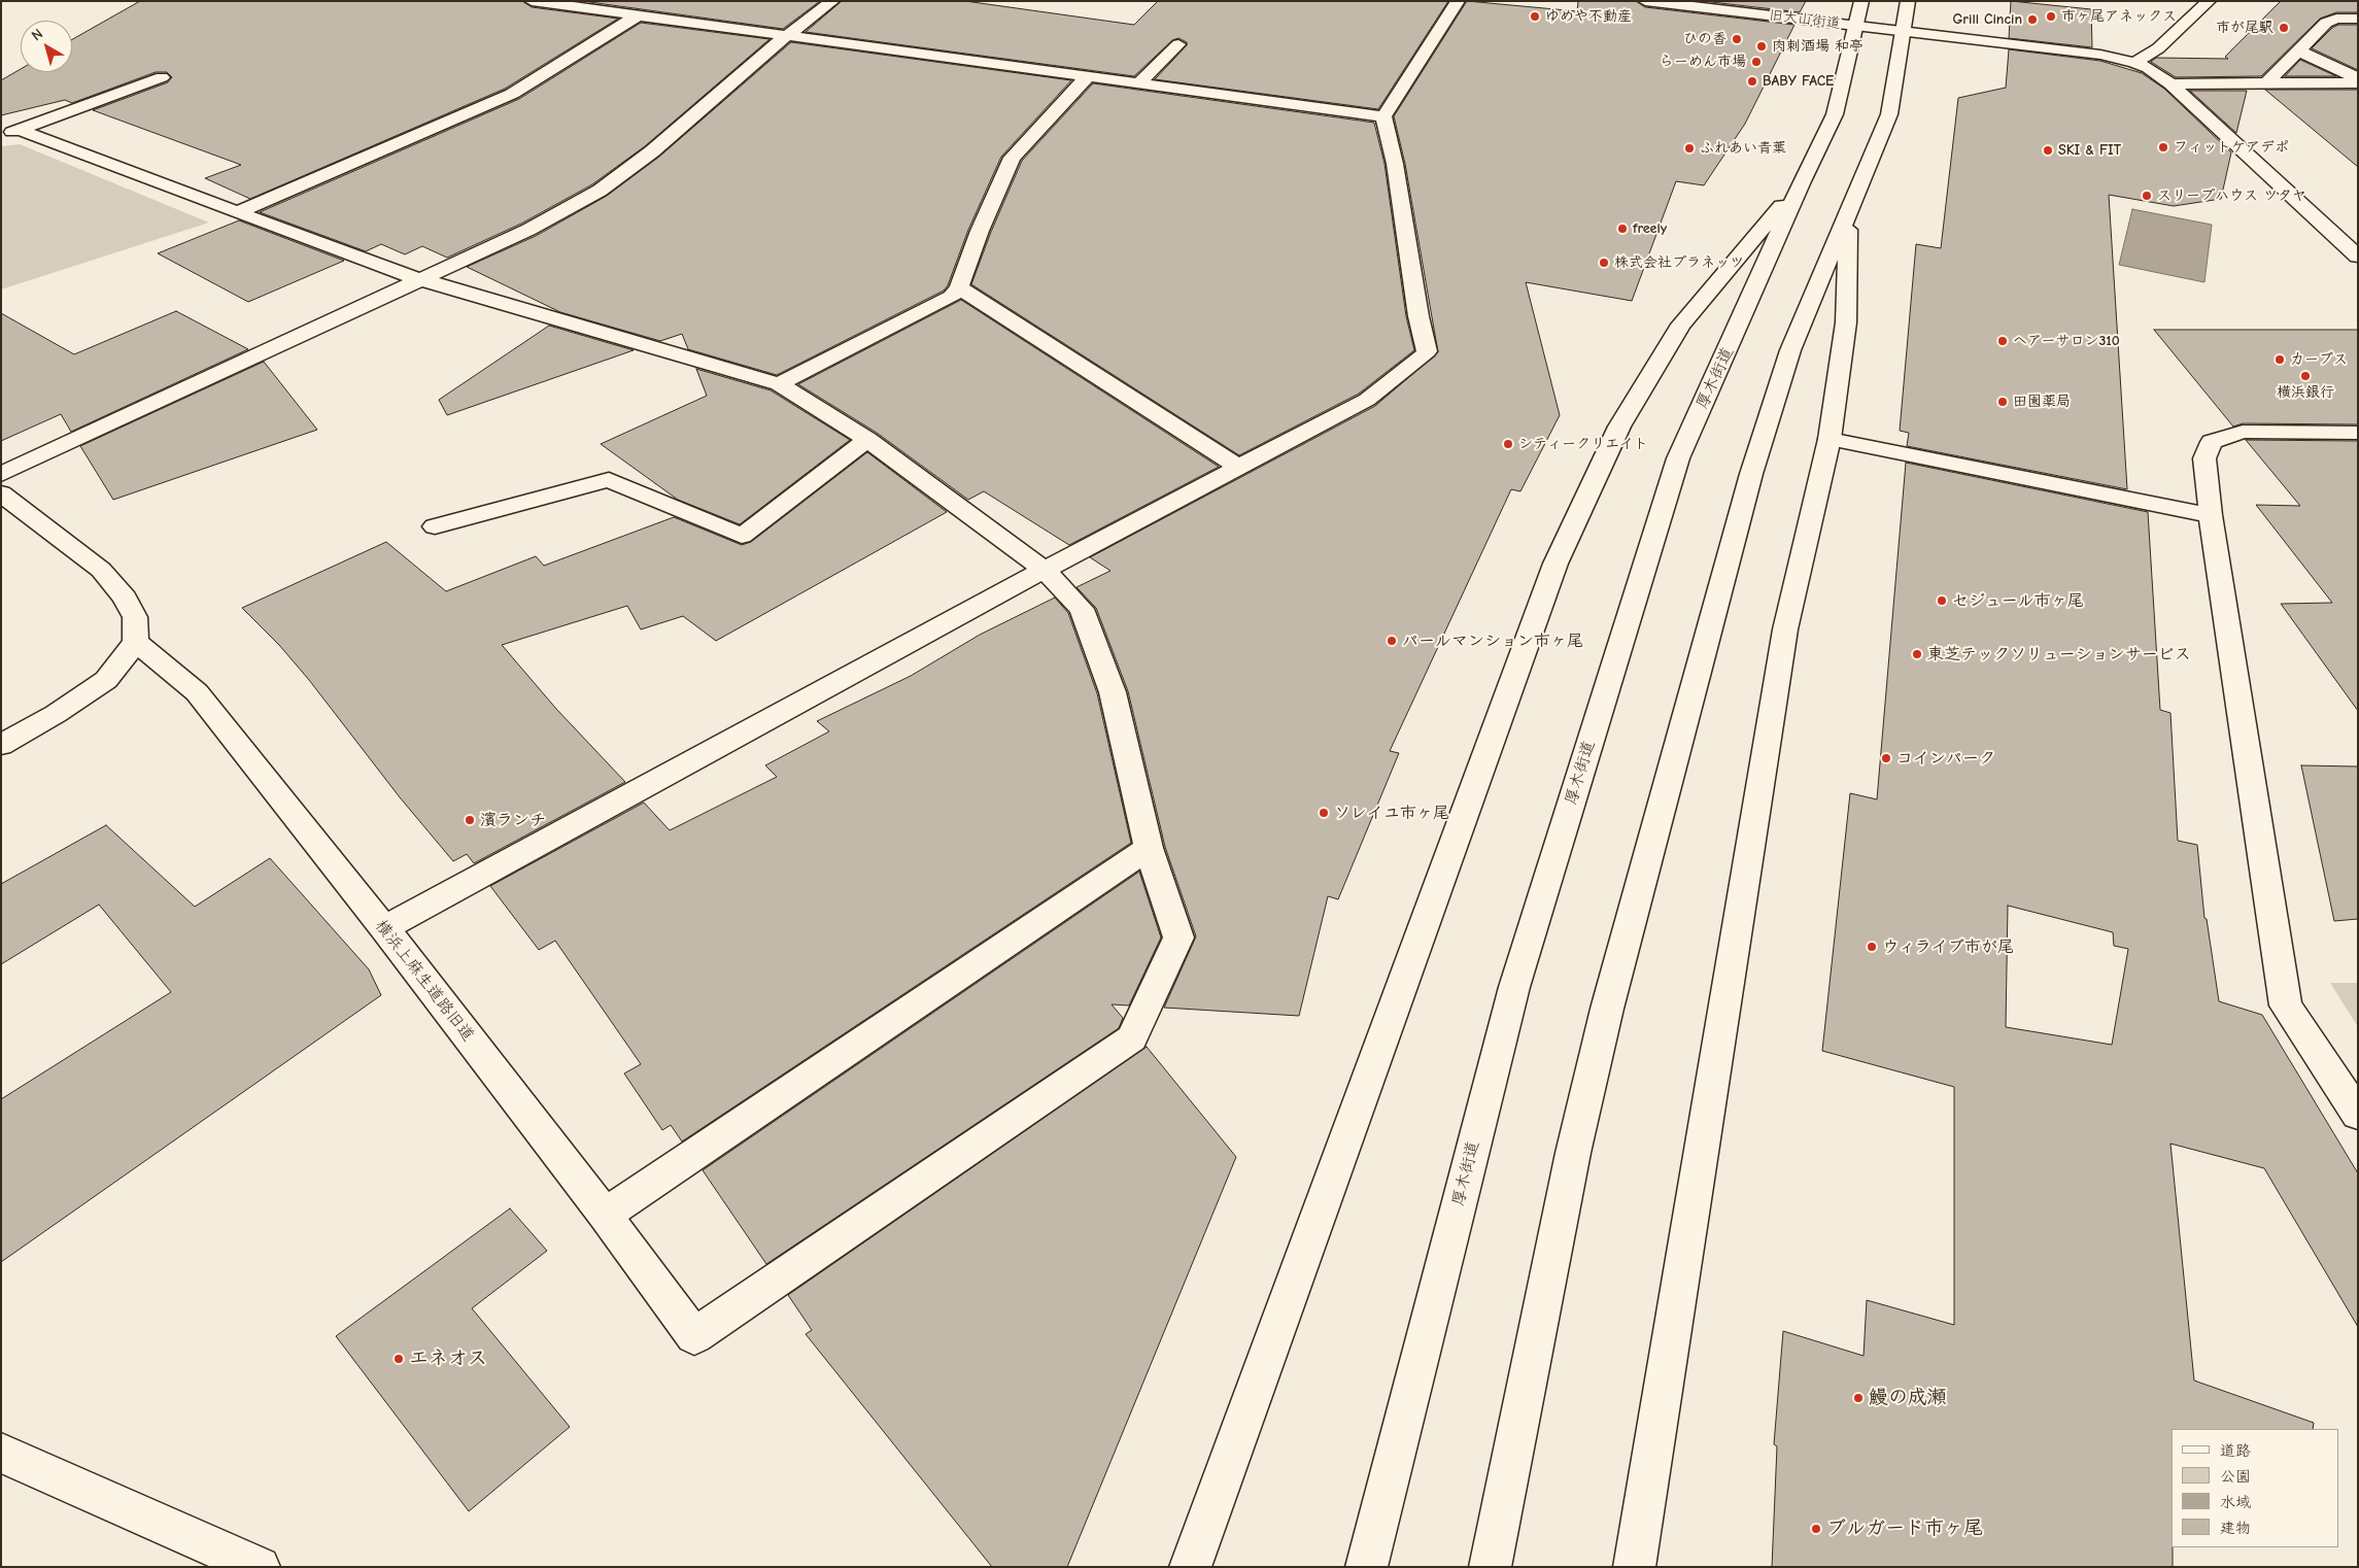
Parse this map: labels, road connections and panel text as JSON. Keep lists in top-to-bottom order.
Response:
{
  "streets": {
    "main road": ["旧大山街道", "厚木街道", "横浜上麻生道路旧道"]
  },
  "crossings": [
    ["旧大山街道", "厚木街道"]
  ],
  "places": [
    "ゆめや不動産",
    "市ヶ尾アネックス",
    "Grill Cincin",
    "市が尾駅",
    "ひの香",
    "肉刺酒場 和亭",
    "らーめん市場",
    "BABY FACE",
    "フィットケアデポ",
    "ふれあい青葉",
    "SKI & FIT",
    "スリープハウス ツタヤ",
    "freely",
    "株式会社プラネッツ",
    "ヘアーサロン310",
    "カーブス",
    "横浜銀行",
    "田園薬局",
    "シティークリエイト",
    "セジュール市ヶ尾",
    "パールマンション市ヶ尾",
    "東芝テックソリューションサービス",
    "コインパーク",
    "ソレイユ市ヶ尾",
    "濱ランチ",
    "ウィライブ市が尾",
    "エネオス",
    "鰻の成瀬",
    "ブルガード市ヶ尾"
  ],
  "legend": [
    "道路",
    "公園",
    "水域",
    "建物"
  ],
  "north": "top left"
}
